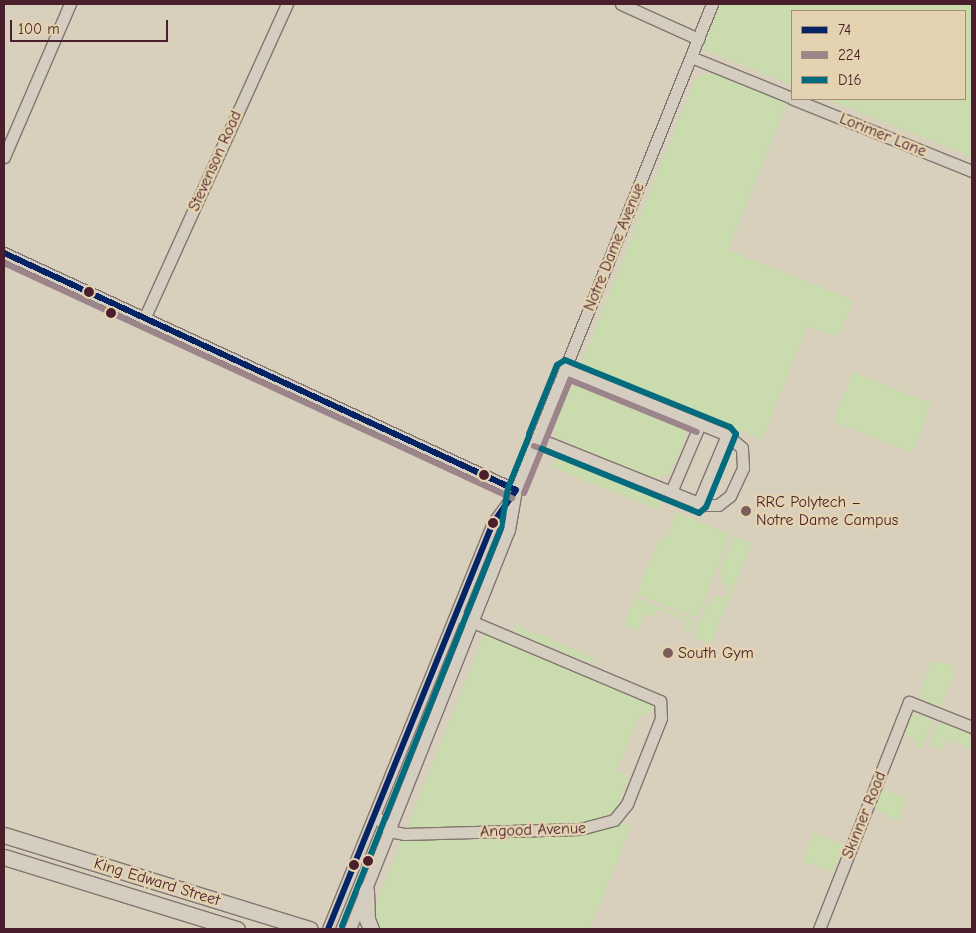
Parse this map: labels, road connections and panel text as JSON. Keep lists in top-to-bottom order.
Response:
{
  "streets": {
    "main road": ["King Edward Street"],
    "street": [
      "Lorimer Lane",
      "Stevenson Road",
      "Notre Dame Avenue",
      "Skinner Road",
      "Angood Avenue"
    ]
  },
  "crossings": [
    ["Lorimer Lane", "Notre Dame Avenue"],
    ["Notre Dame Avenue", "Angood Avenue"]
  ],
  "places": ["RRC Polytech – Notre Dame Campus", "South Gym"],
  "lines": ["transit line 74", "transit line 224", "transit line D16"],
  "legend": ["74", "224", "D16"],
  "scale_bar": "100 m"
}
